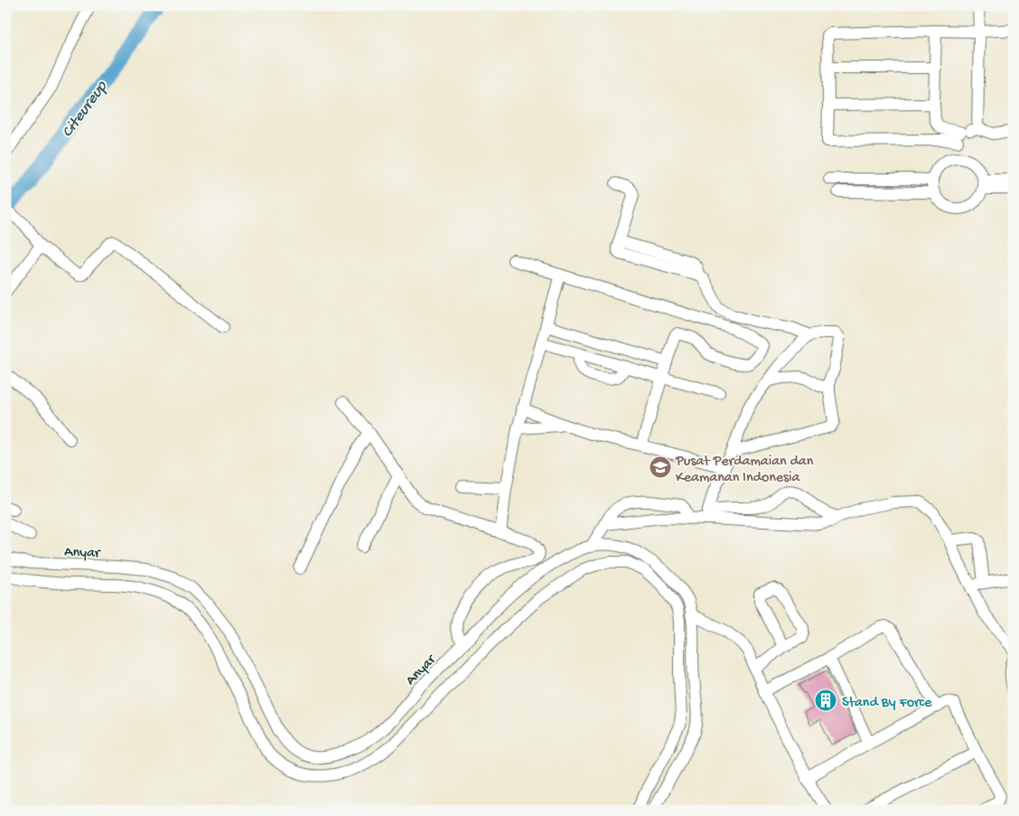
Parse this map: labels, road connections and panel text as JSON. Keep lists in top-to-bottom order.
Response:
{
  "streets": {
    "street": ["Anyar"]
  },
  "water": ["Citeureup"],
  "places": {
    "school or university": ["Pusat Perdamaian dan Keamanan Indonesia"],
    "building": ["Stand By Force"]
  }
}
